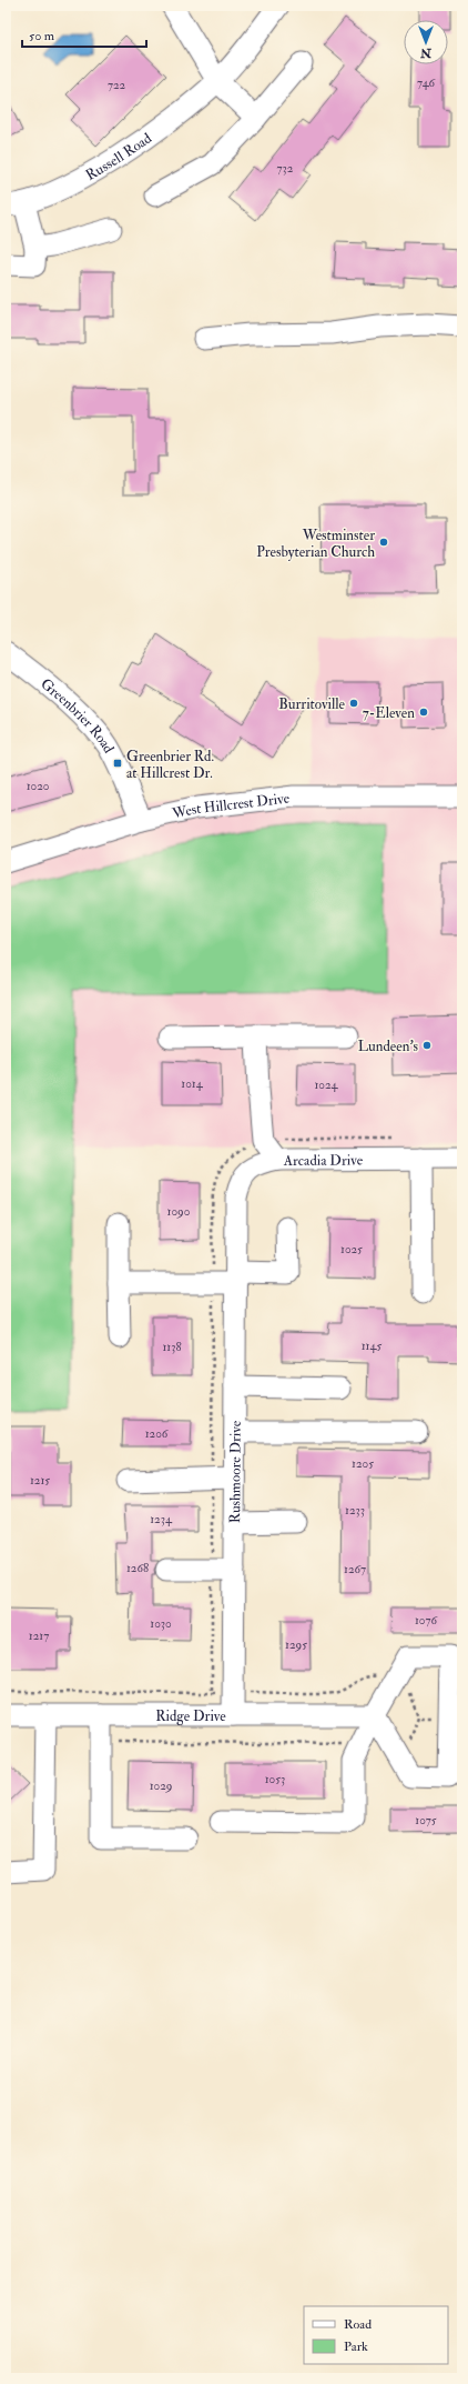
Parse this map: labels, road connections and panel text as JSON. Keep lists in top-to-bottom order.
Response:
{
  "streets": {
    "street": [
      "Russell Road",
      "Greenbrier Road",
      "West Hillcrest Drive",
      "Arcadia Drive",
      "Rushmoore Drive",
      "Ridge Drive"
    ]
  },
  "crossings": [
    ["Greenbrier Road", "West Hillcrest Drive"],
    ["Arcadia Drive", "Rushmoore Drive"],
    ["Rushmoore Drive", "Ridge Drive"]
  ],
  "places": {
    "other": [
      "Westminster Presbyterian Church",
      "Burritoville",
      "7-Eleven",
      "Lundeen's"
    ],
    "transit": ["Greenbrier Rd. at Hillcrest Dr."]
  },
  "house_numbers": [
    "746",
    "722",
    "732",
    "1020",
    "1014",
    "1024",
    "1090",
    "1025",
    "1145",
    "1138",
    "1206",
    "1205",
    "1215",
    "1233",
    "1234",
    "1268",
    "1267",
    "1076",
    "1030",
    "1217",
    "1295",
    "1053",
    "1029",
    "1075"
  ],
  "legend": ["Road", "Park"],
  "scale_bar": "50 m",
  "north": "bottom"
}
